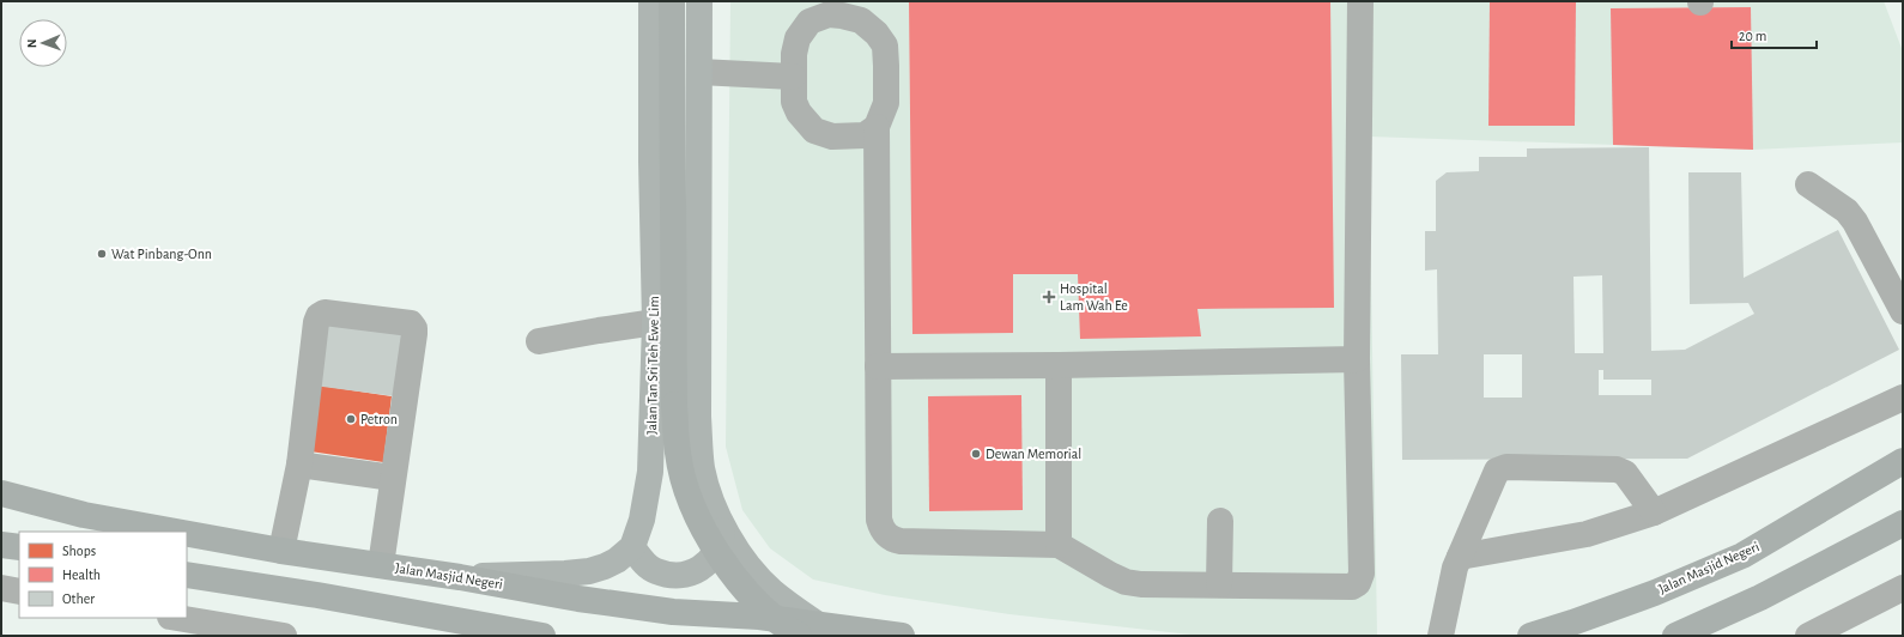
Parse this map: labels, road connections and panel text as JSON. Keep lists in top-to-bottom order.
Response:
{
  "streets": {
    "highway": ["Jalan Masjid Negeri"],
    "main road": ["Jalan Tan Sri Teh Ewe Lim"]
  },
  "places": {
    "other": ["Wat Pinbang-Onn", "Petron", "Dewan Memorial"],
    "health": ["Hospital Lam Wah Ee"]
  },
  "legend": ["Shops", "Health", "Other"],
  "scale_bar": "20 m",
  "north": "left"
}
